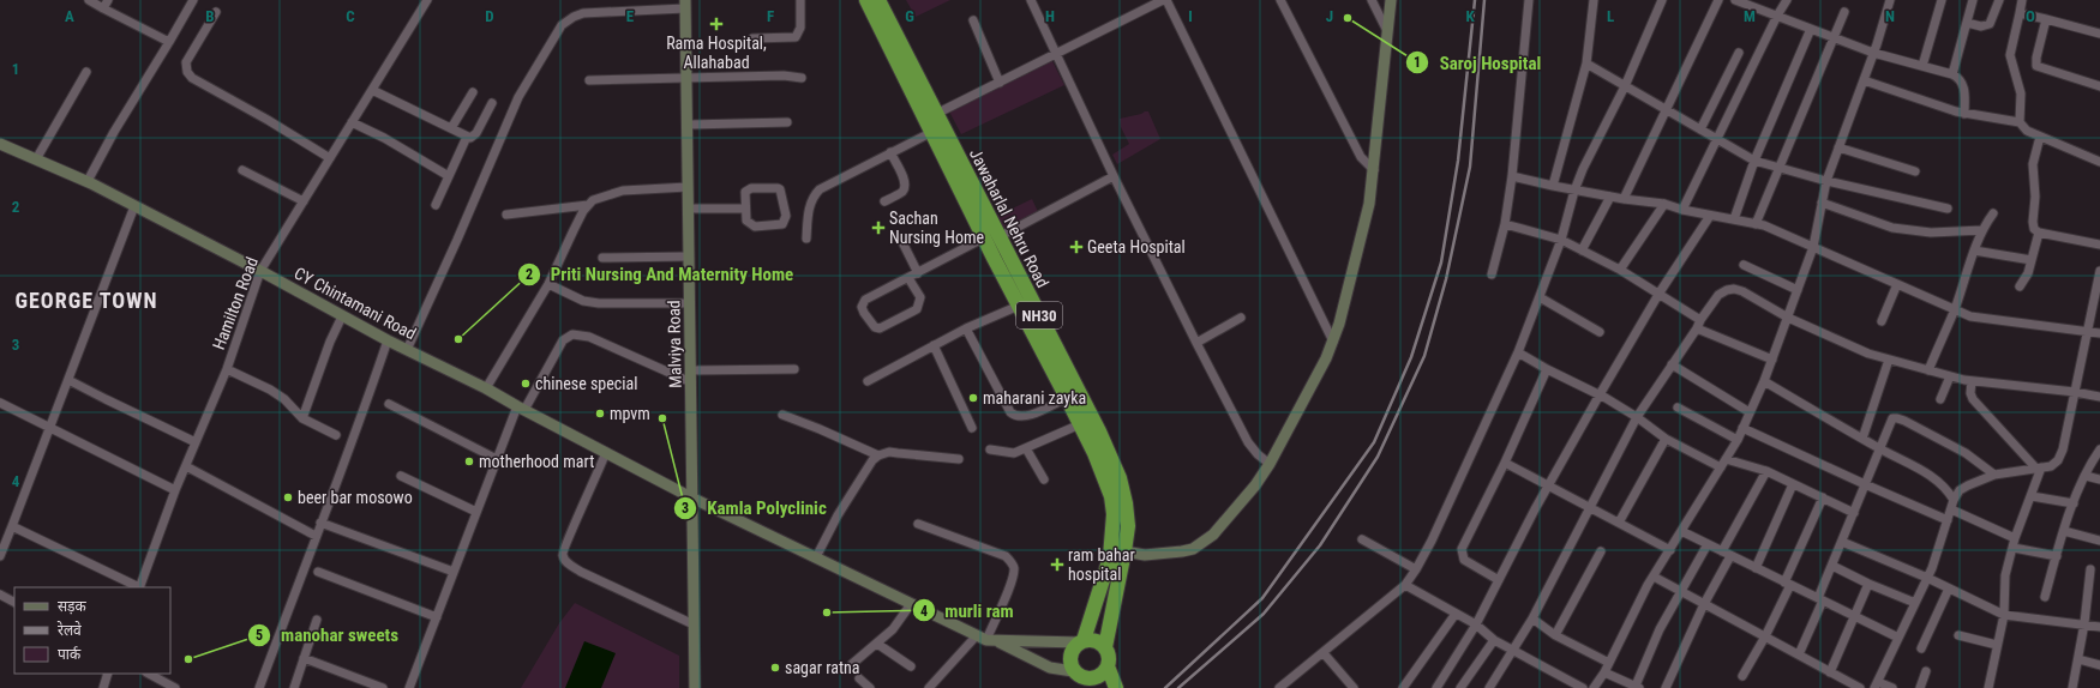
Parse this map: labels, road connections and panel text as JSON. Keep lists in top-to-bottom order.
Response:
{
  "streets": {
    "highway": ["Jawaharlal Nehru Road", "NH30"],
    "street": ["Hamilton Road", "CY Chintamani Road", "Malviya Road"]
  },
  "crossings": [
    ["Jawaharlal Nehru Road", "CY Chintamani Road"],
    ["Hamilton Road", "CY Chintamani Road"],
    ["CY Chintamani Road", "Malviya Road"]
  ],
  "districts": ["GEORGE TOWN"],
  "places": {
    "other": [
      "Saroj Hospital",
      "Priti Nursing And Maternity Home",
      "chinese special",
      "maharani zayka",
      "mpvm",
      "Kamla Polyclinic",
      "motherhood mart",
      "beer bar mosowo",
      "murli ram",
      "manohar sweets",
      "sagar ratna"
    ],
    "health": [
      "Rama Hospital, Allahabad",
      "Sachan Nursing Home",
      "Geeta Hospital",
      "ram bahar hospital"
    ]
  },
  "legend": ["सड़क", "रेलवे", "पार्क"],
  "grid": {
    "columns": [
      "A",
      "B",
      "C",
      "D",
      "E",
      "F",
      "G",
      "H",
      "I",
      "J",
      "K",
      "L",
      "M",
      "N",
      "O"
    ],
    "rows": [
      "1",
      "2",
      "3",
      "4"
    ]
  }
}
